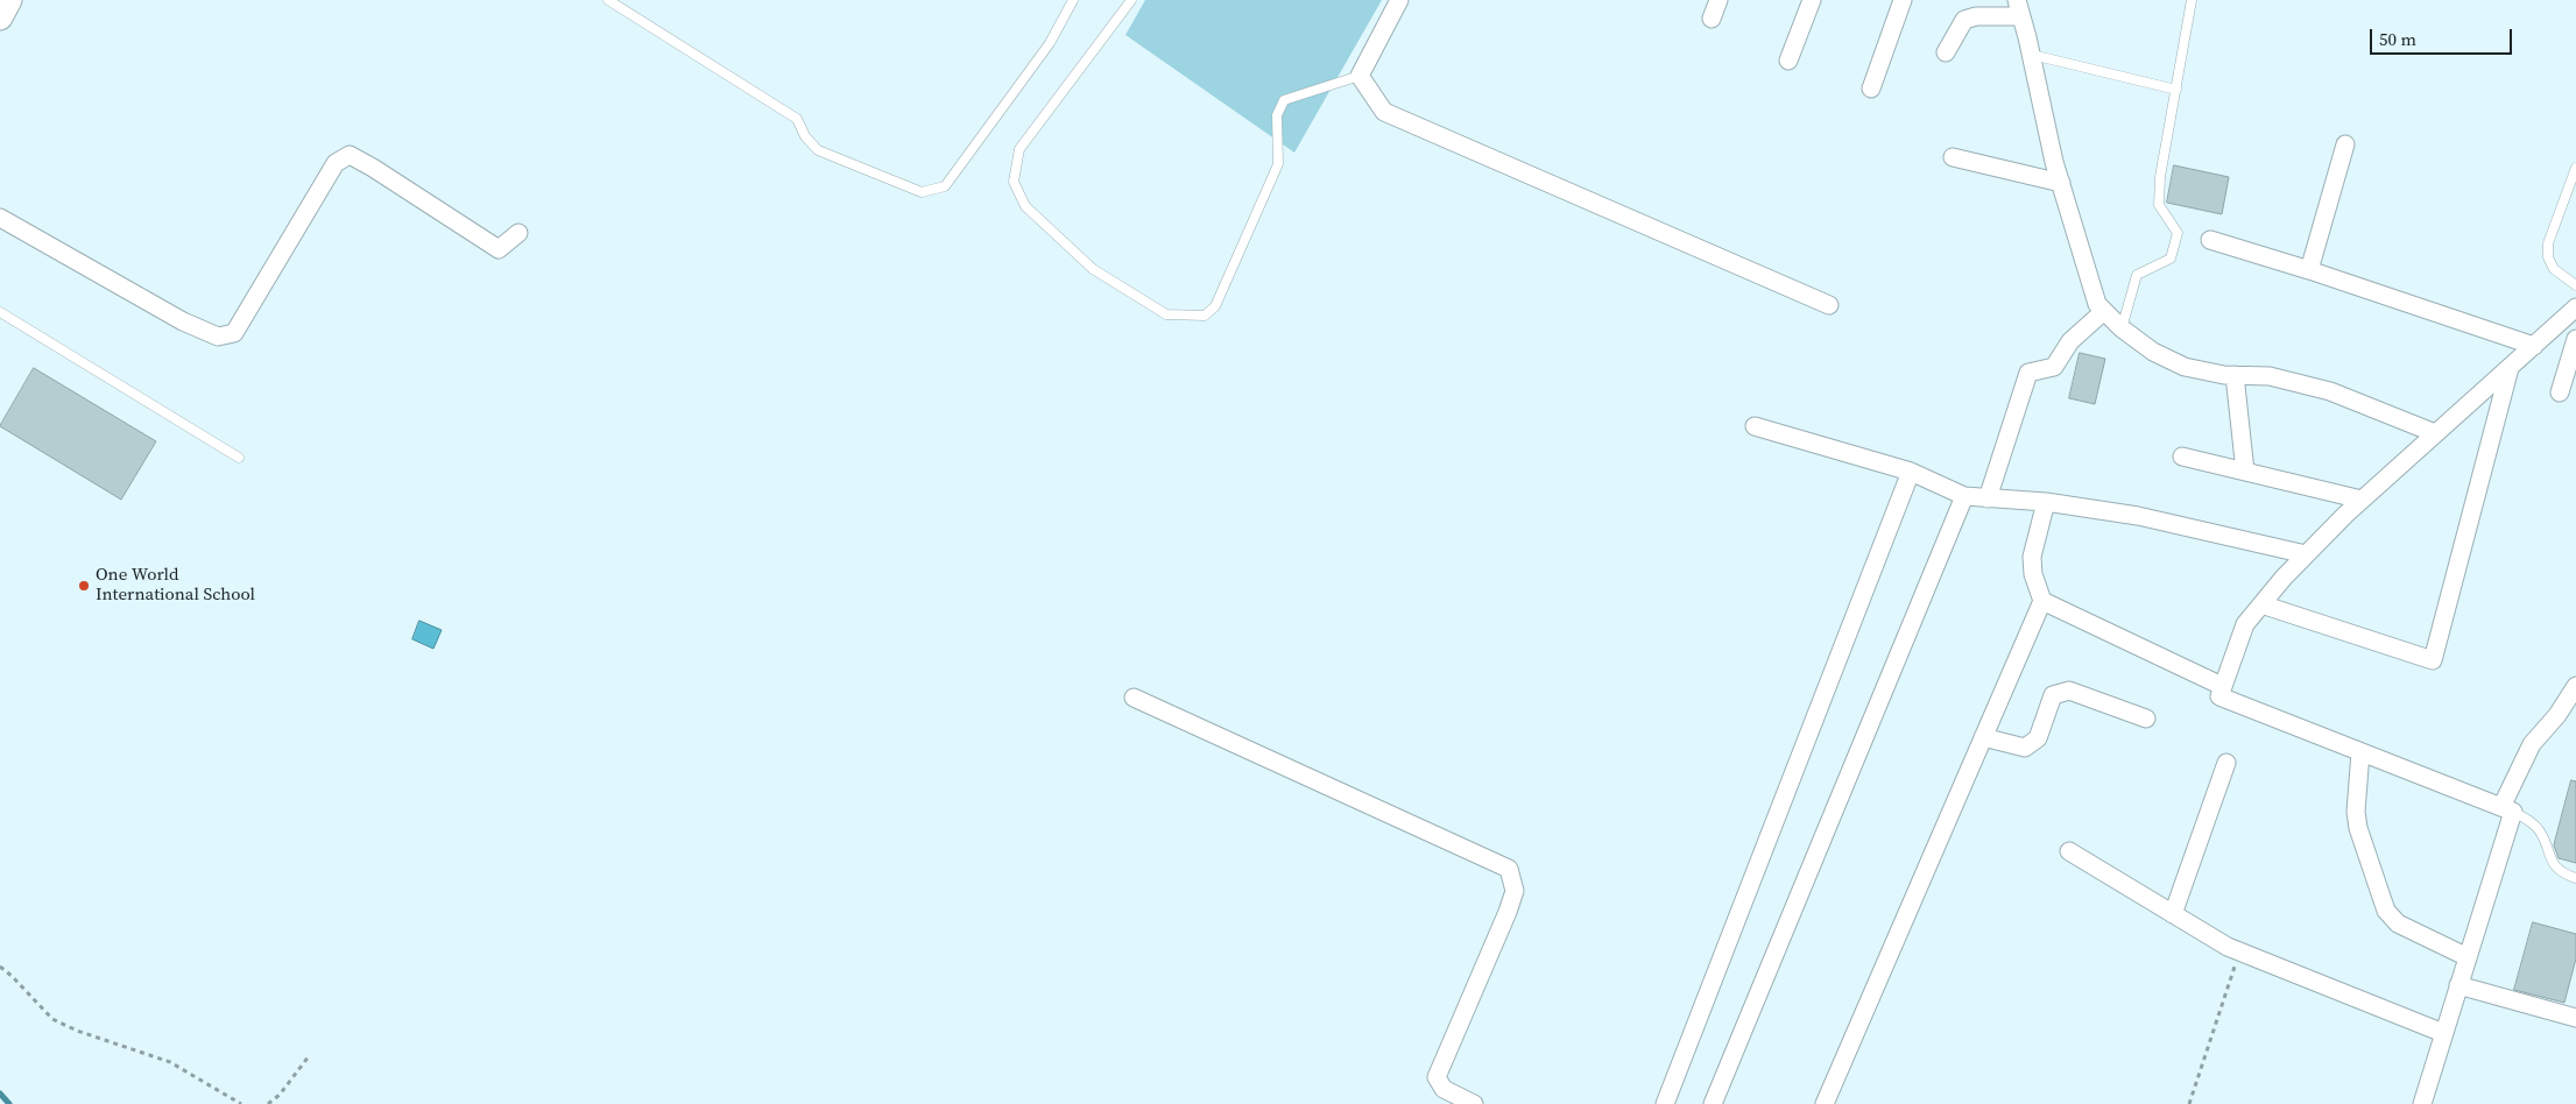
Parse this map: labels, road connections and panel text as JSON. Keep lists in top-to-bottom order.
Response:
{
  "places": ["One World International School"],
  "scale_bar": "50 m"
}
